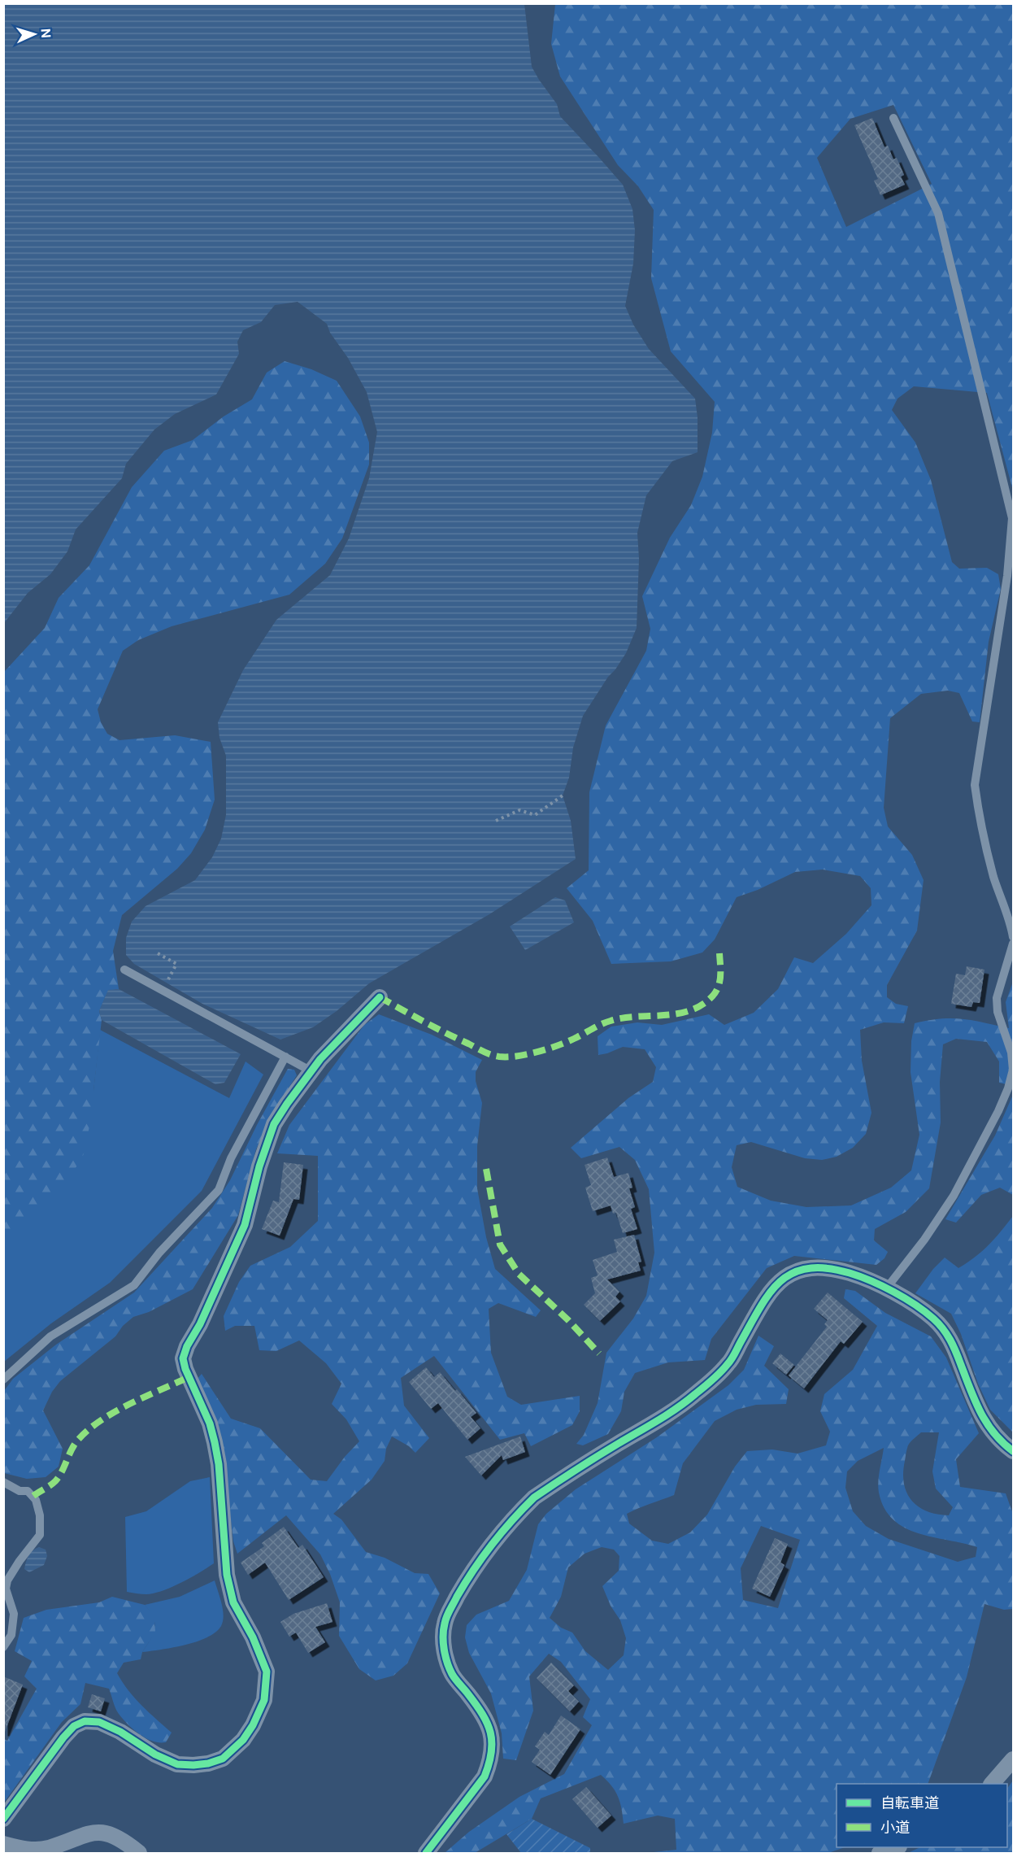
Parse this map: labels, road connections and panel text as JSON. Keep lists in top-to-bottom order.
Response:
{
  "legend": ["自転車道", "小道"],
  "north": "right"
}
